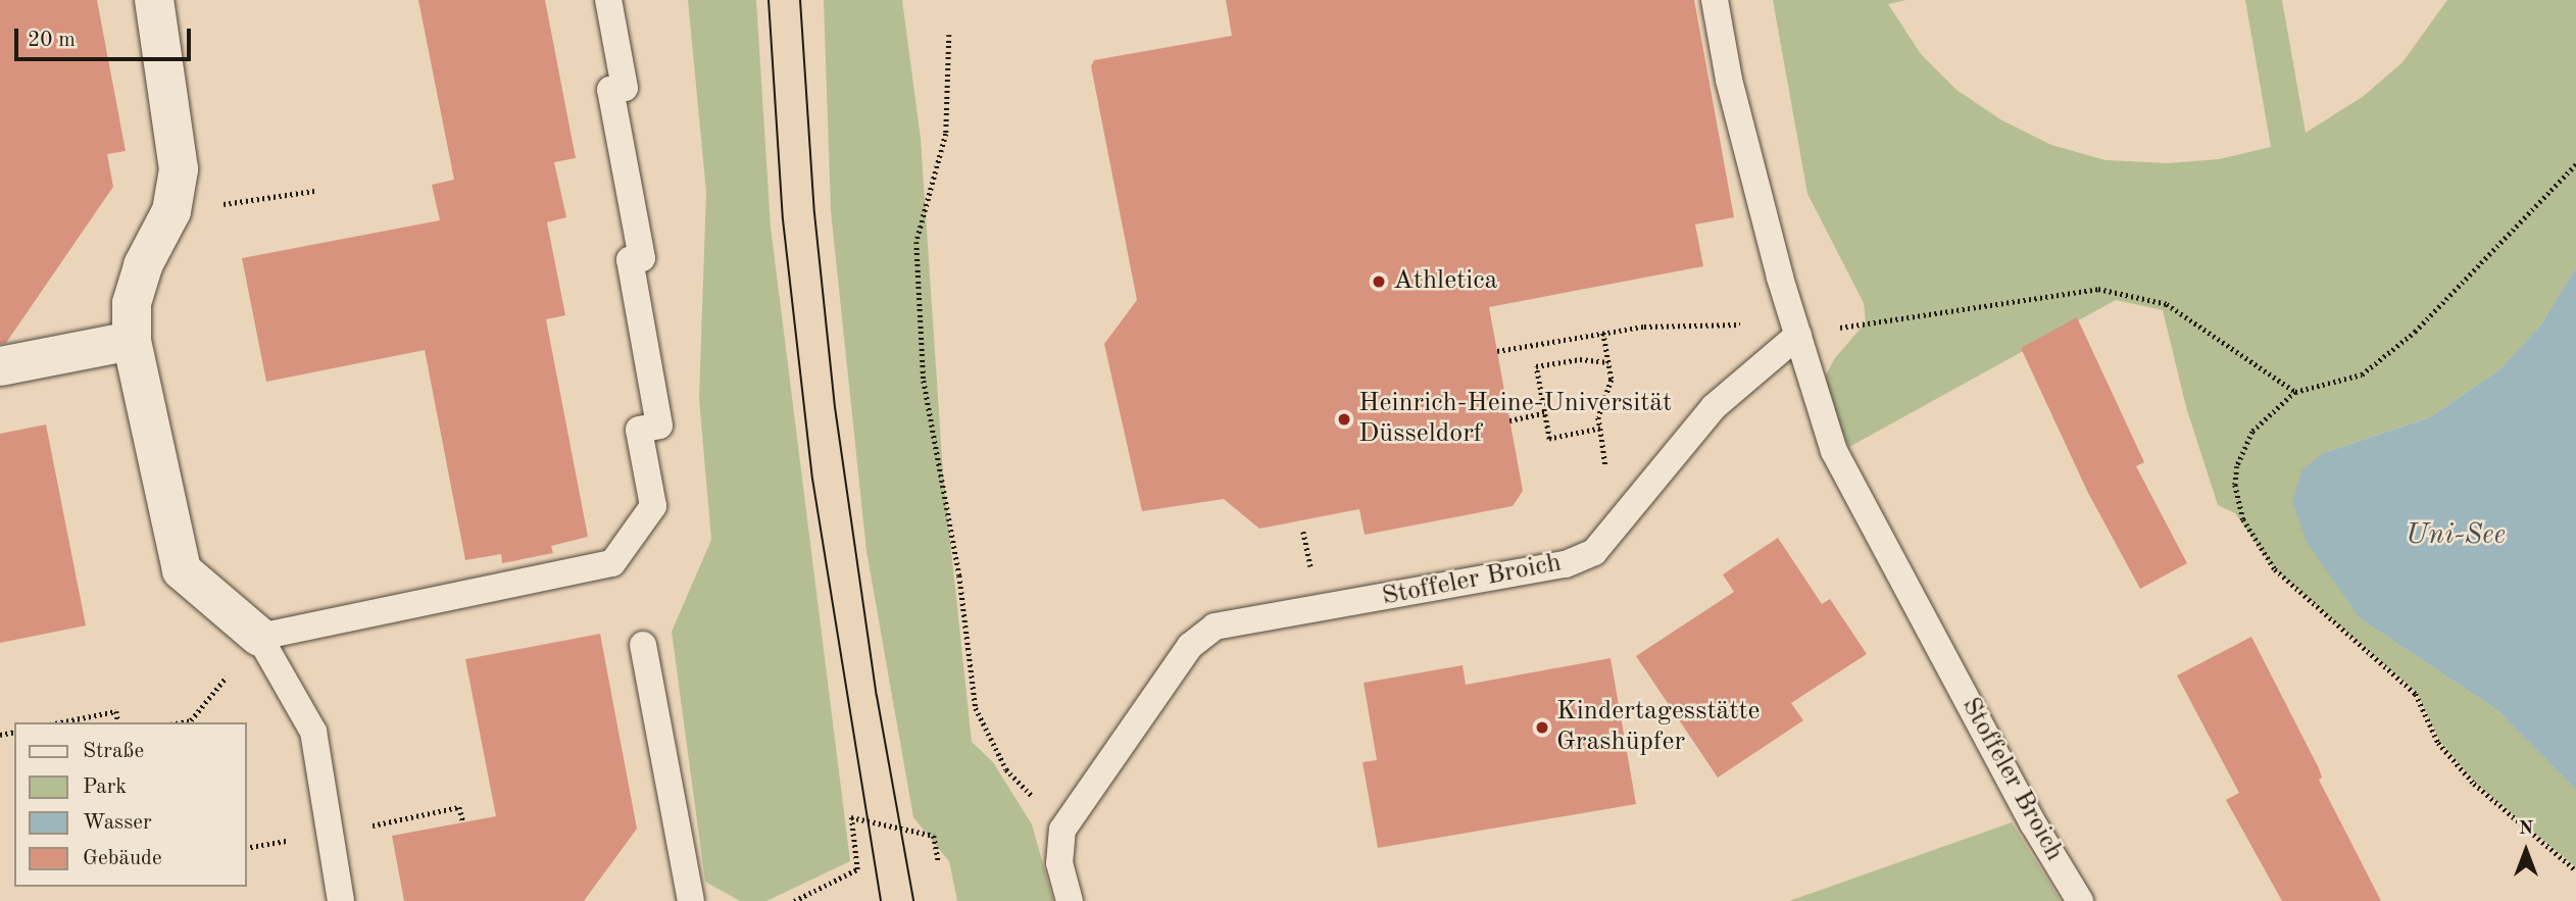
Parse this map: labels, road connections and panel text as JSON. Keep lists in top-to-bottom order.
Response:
{
  "streets": {
    "lane": ["Stoffeler Broich"]
  },
  "water": ["Uni-See"],
  "places": ["Athletica", "Heinrich-Heine-Universität Düsseldorf", "Kindertagesstätte Grashüpfer"],
  "legend": [
    "Straße",
    "Park",
    "Wasser",
    "Gebäude"
  ],
  "scale_bar": "20 m",
  "north": "top"
}
